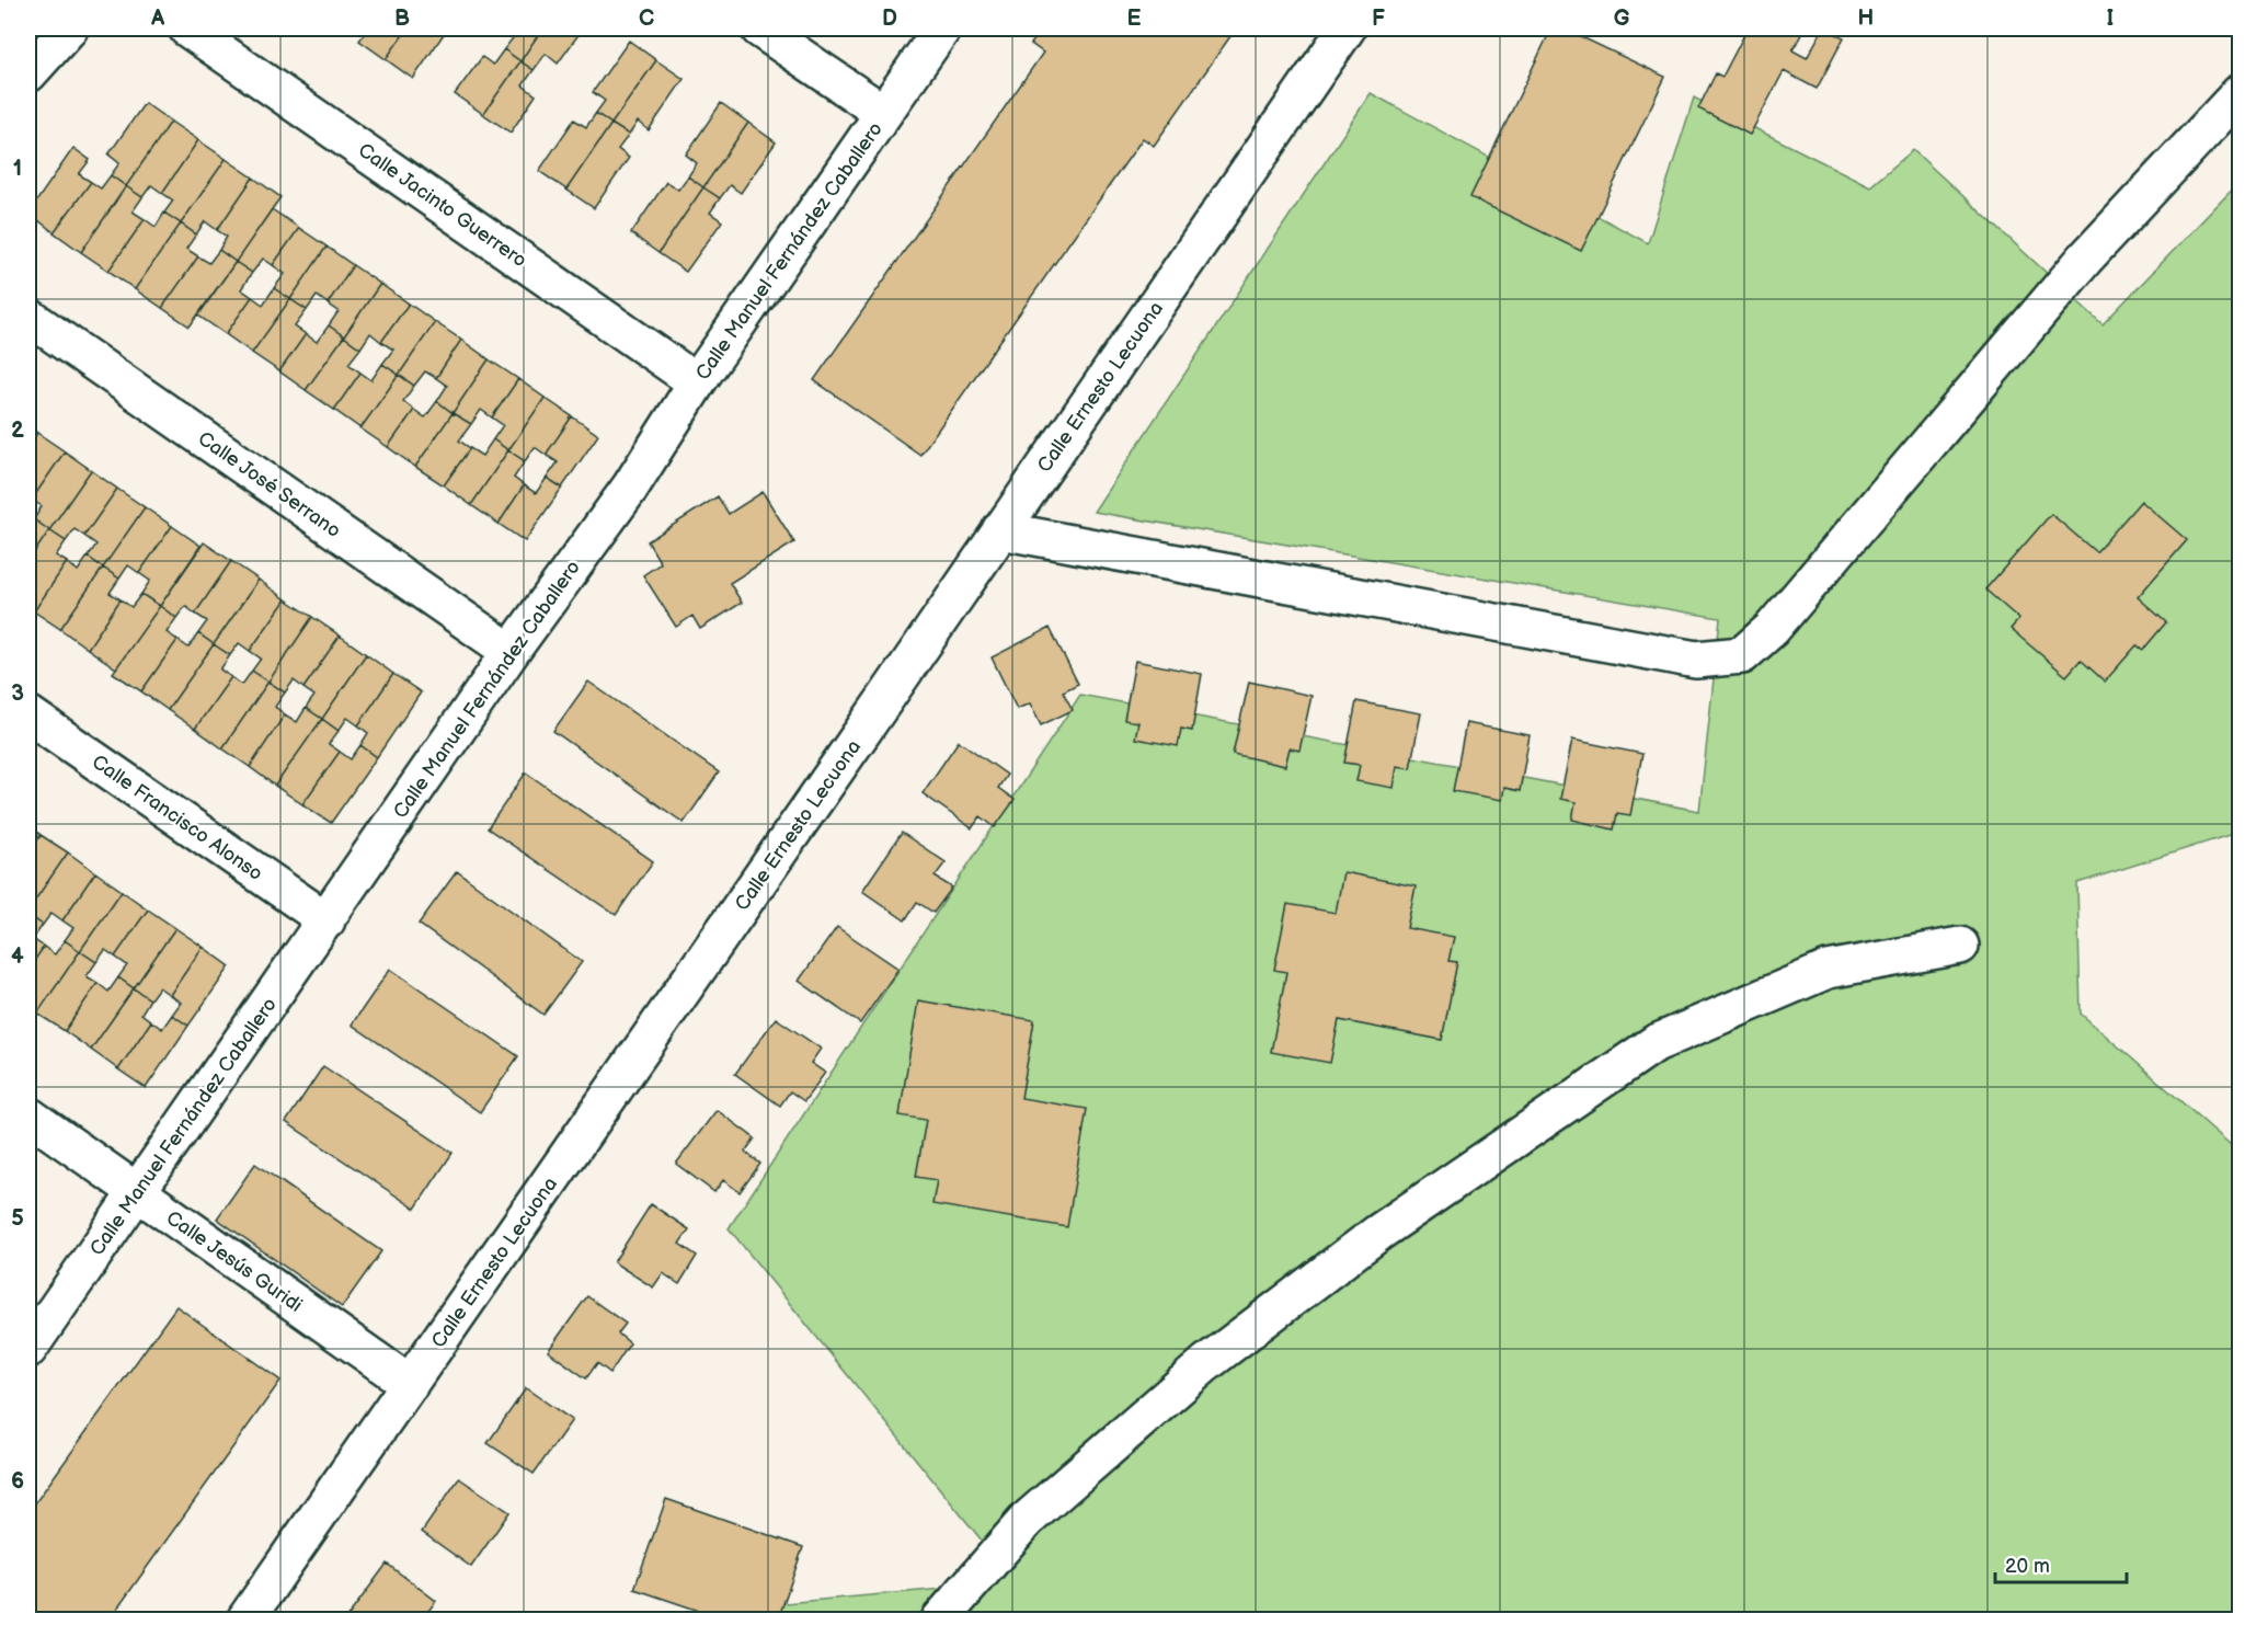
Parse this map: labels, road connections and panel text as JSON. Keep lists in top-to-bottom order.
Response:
{
  "streets": {
    "street": [
      "Calle Jacinto Guerrero",
      "Calle Manuel Fernández Caballero",
      "Calle Ernesto Lecuona",
      "Calle José Serrano",
      "Calle Francisco Alonso",
      "Calle Jesús Guridi"
    ]
  },
  "crossings": [
    ["Calle Jacinto Guerrero", "Calle Manuel Fernández Caballero"],
    ["Calle Manuel Fernández Caballero", "Calle José Serrano"],
    ["Calle Manuel Fernández Caballero", "Calle Francisco Alonso"],
    ["Calle Manuel Fernández Caballero", "Calle Jesús Guridi"],
    ["Calle Ernesto Lecuona", "Calle Jesús Guridi"]
  ],
  "scale_bar": "20 m",
  "grid": {
    "columns": [
      "A",
      "B",
      "C",
      "D",
      "E",
      "F",
      "G",
      "H",
      "I"
    ],
    "rows": [
      "1",
      "2",
      "3",
      "4",
      "5",
      "6"
    ]
  }
}
